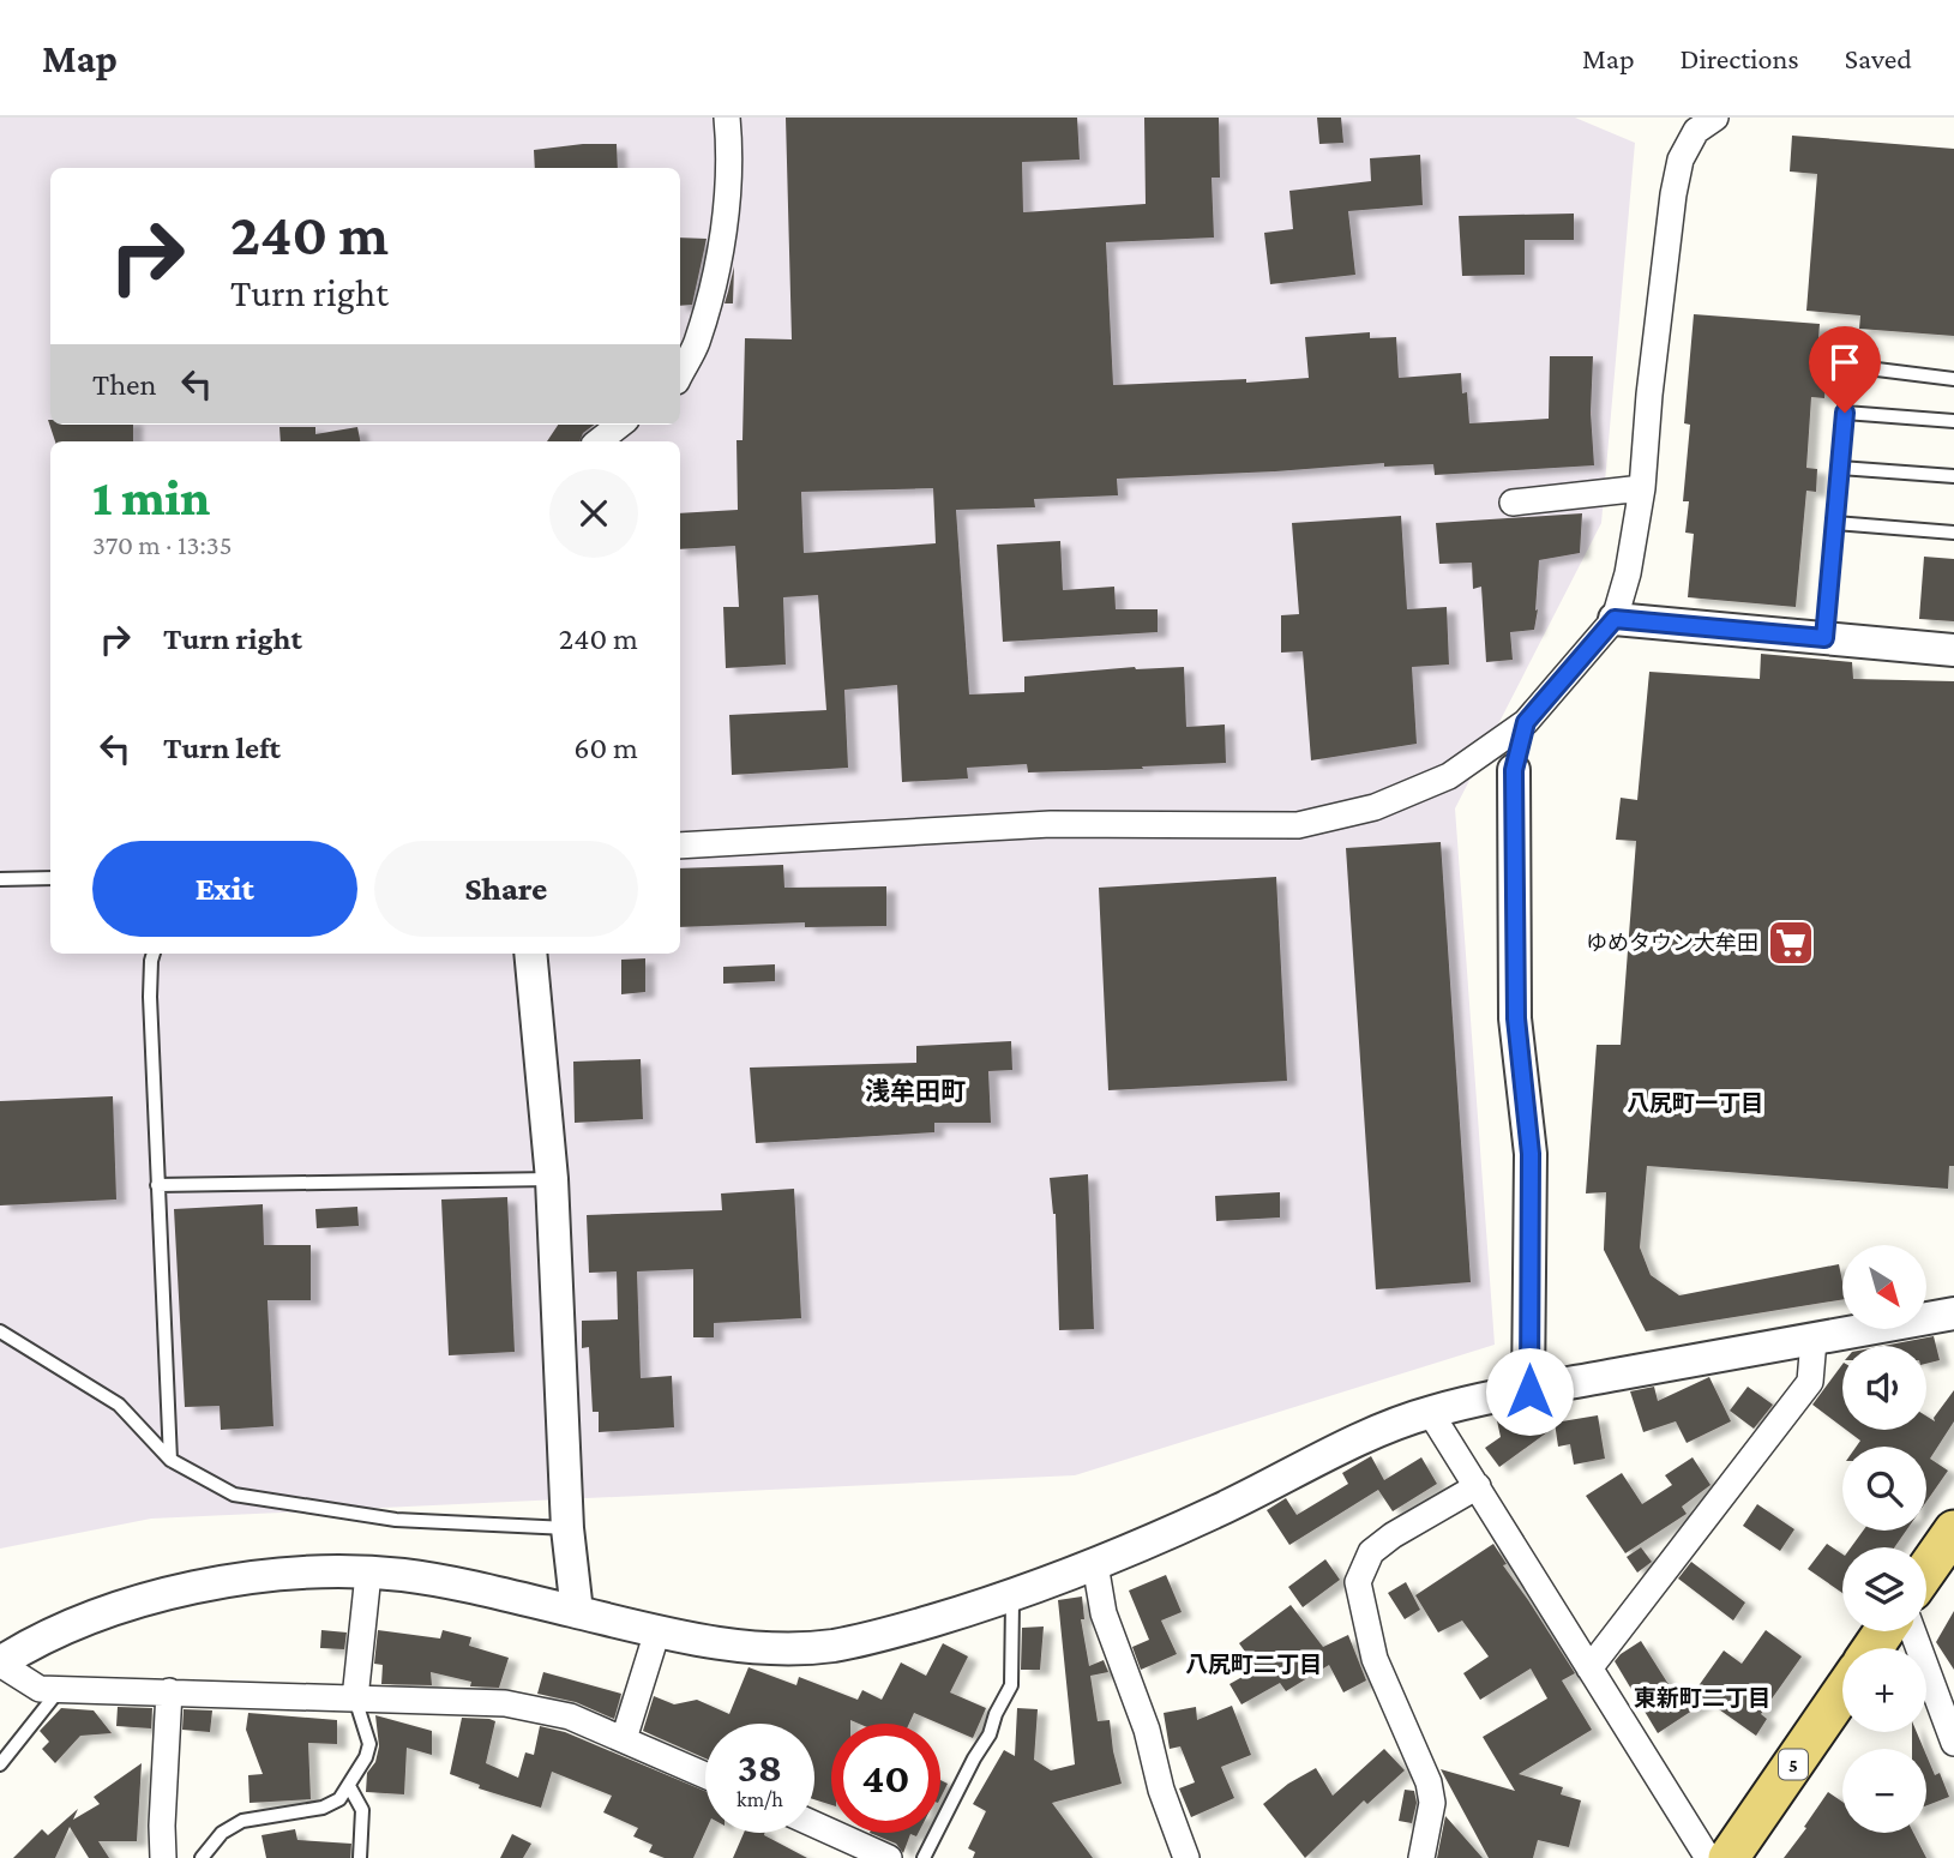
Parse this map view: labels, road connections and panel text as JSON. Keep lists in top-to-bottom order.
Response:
{
  "streets": {
    "main road": ["5"]
  },
  "districts": [
    "浅牟田町",
    "八尻町一丁目",
    "八尻町二丁目",
    "東新町二丁目"
  ],
  "places": {
    "supermarket": ["ゆめタウン大牟田"]
  },
  "north": "bottom right",
  "page": {
    "header": "Map",
    "nav": ["Map", "Directions", "Saved"],
    "turn": ["240 m", "Turn right"],
    "then": "Then",
    "heading": ["1 min", "370 m · 13:35"],
    "list": [
      {
        "name": "Turn right",
        "value": "240 m"
      },
      {
        "name": "Turn left",
        "value": "60 m"
      }
    ],
    "buttons": ["Exit", "Share"],
    "map_buttons": ["+", "−"],
    "speed": "38 km/h",
    "limit": "40"
  }
}
